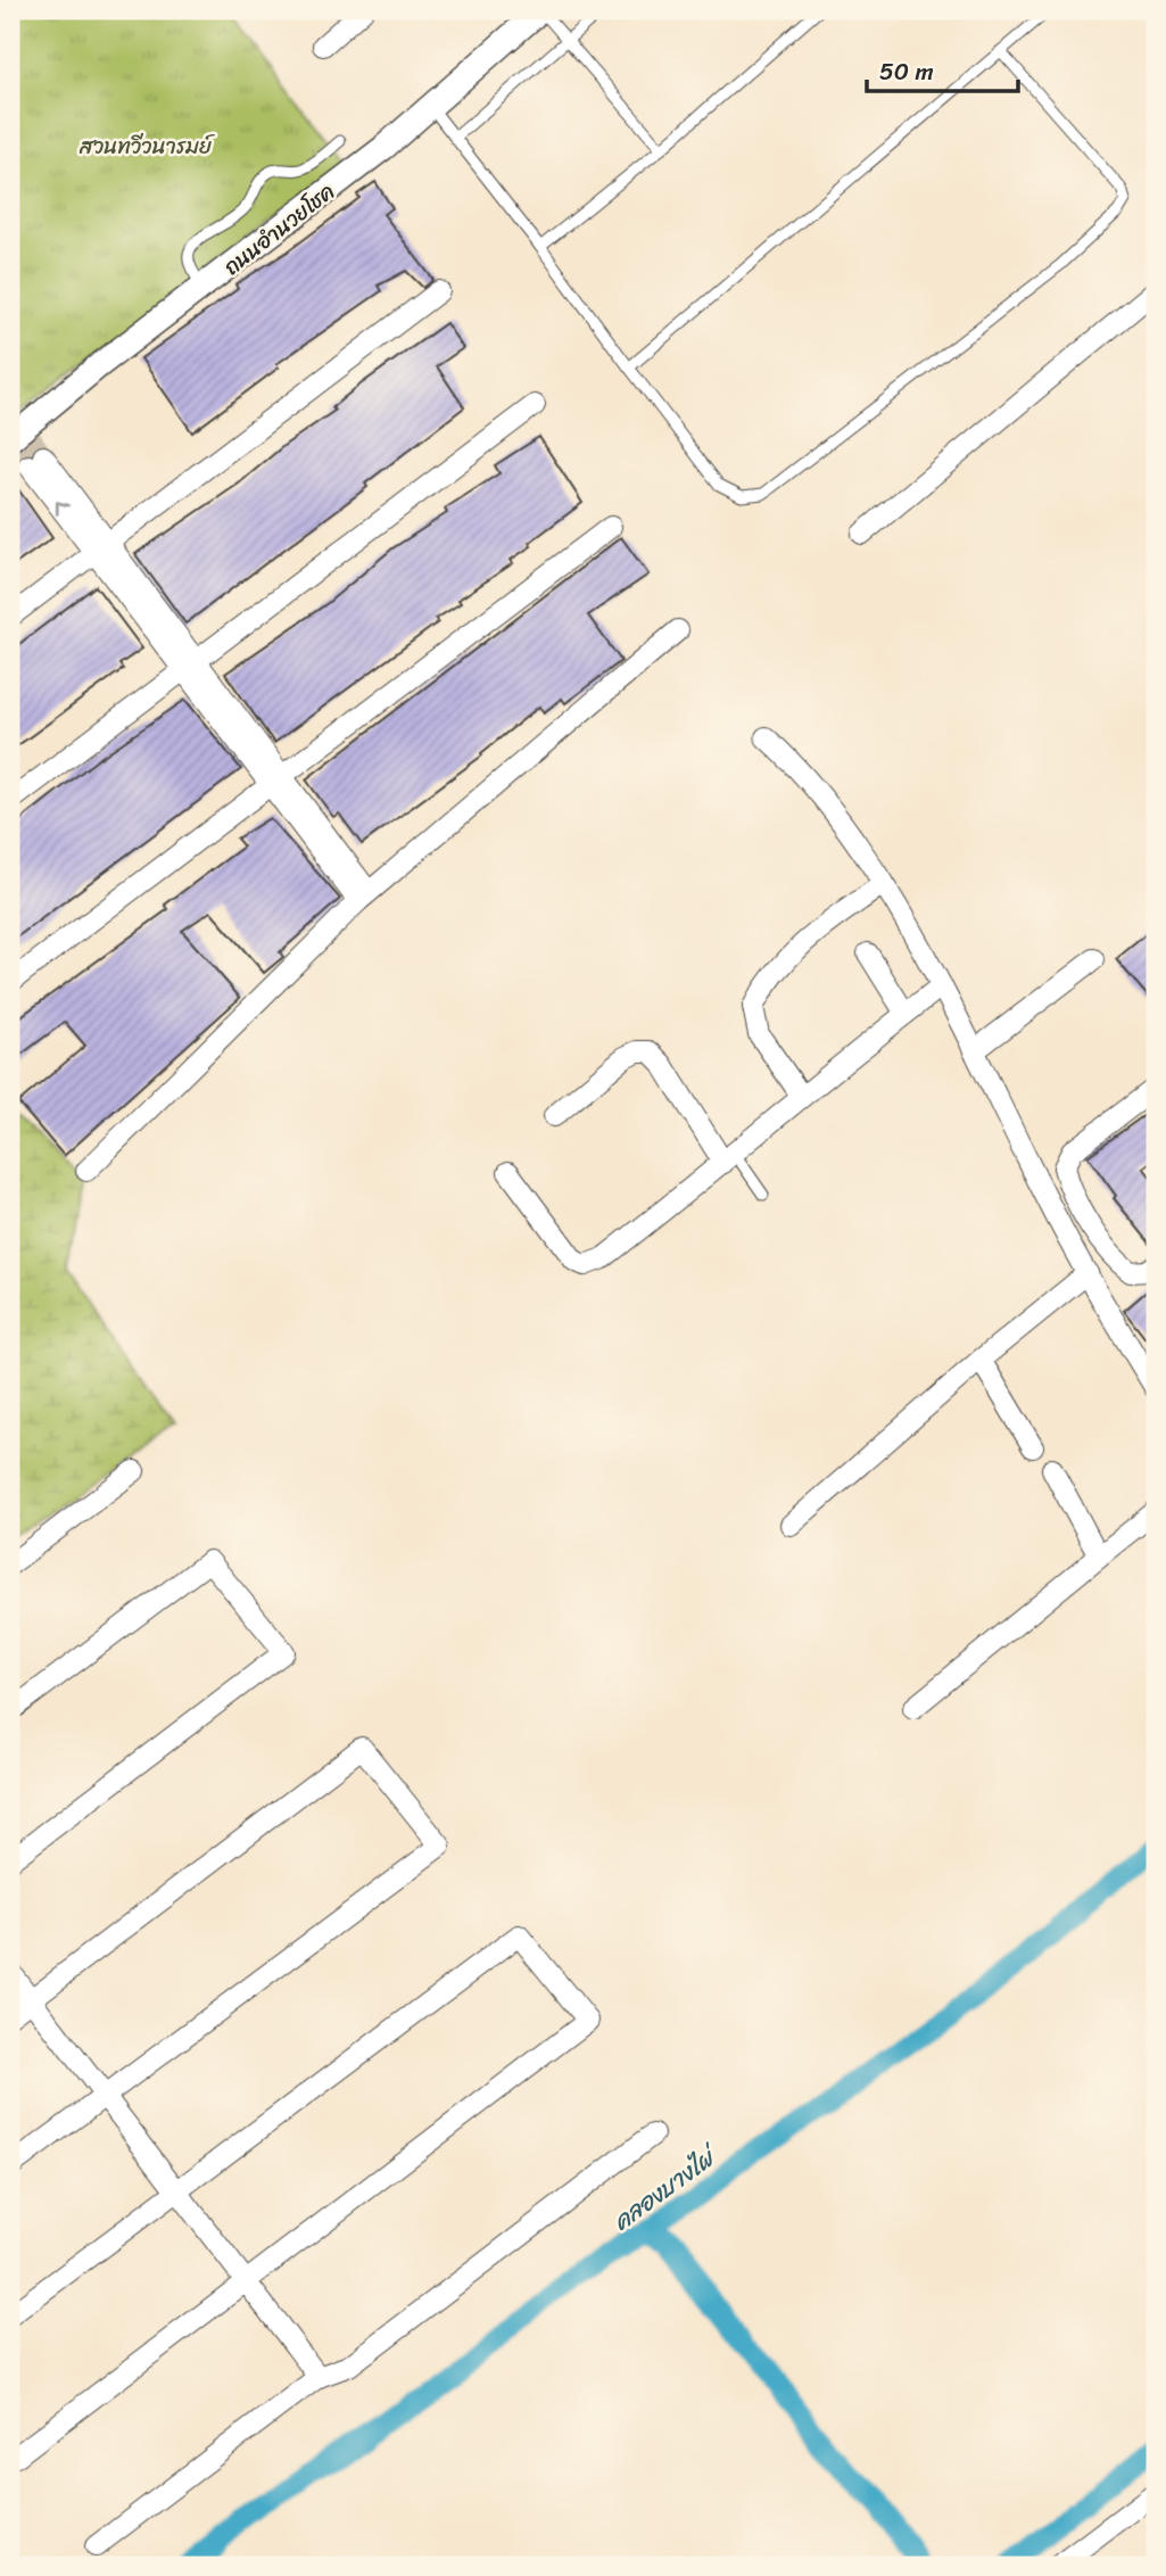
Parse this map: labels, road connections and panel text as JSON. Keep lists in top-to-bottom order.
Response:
{
  "streets": {
    "street": ["ถนนอำนวยโชค"]
  },
  "water": ["คลองบางไผ่"],
  "parks": ["สวนทวีวนารมย์"],
  "scale_bar": "50 m"
}
